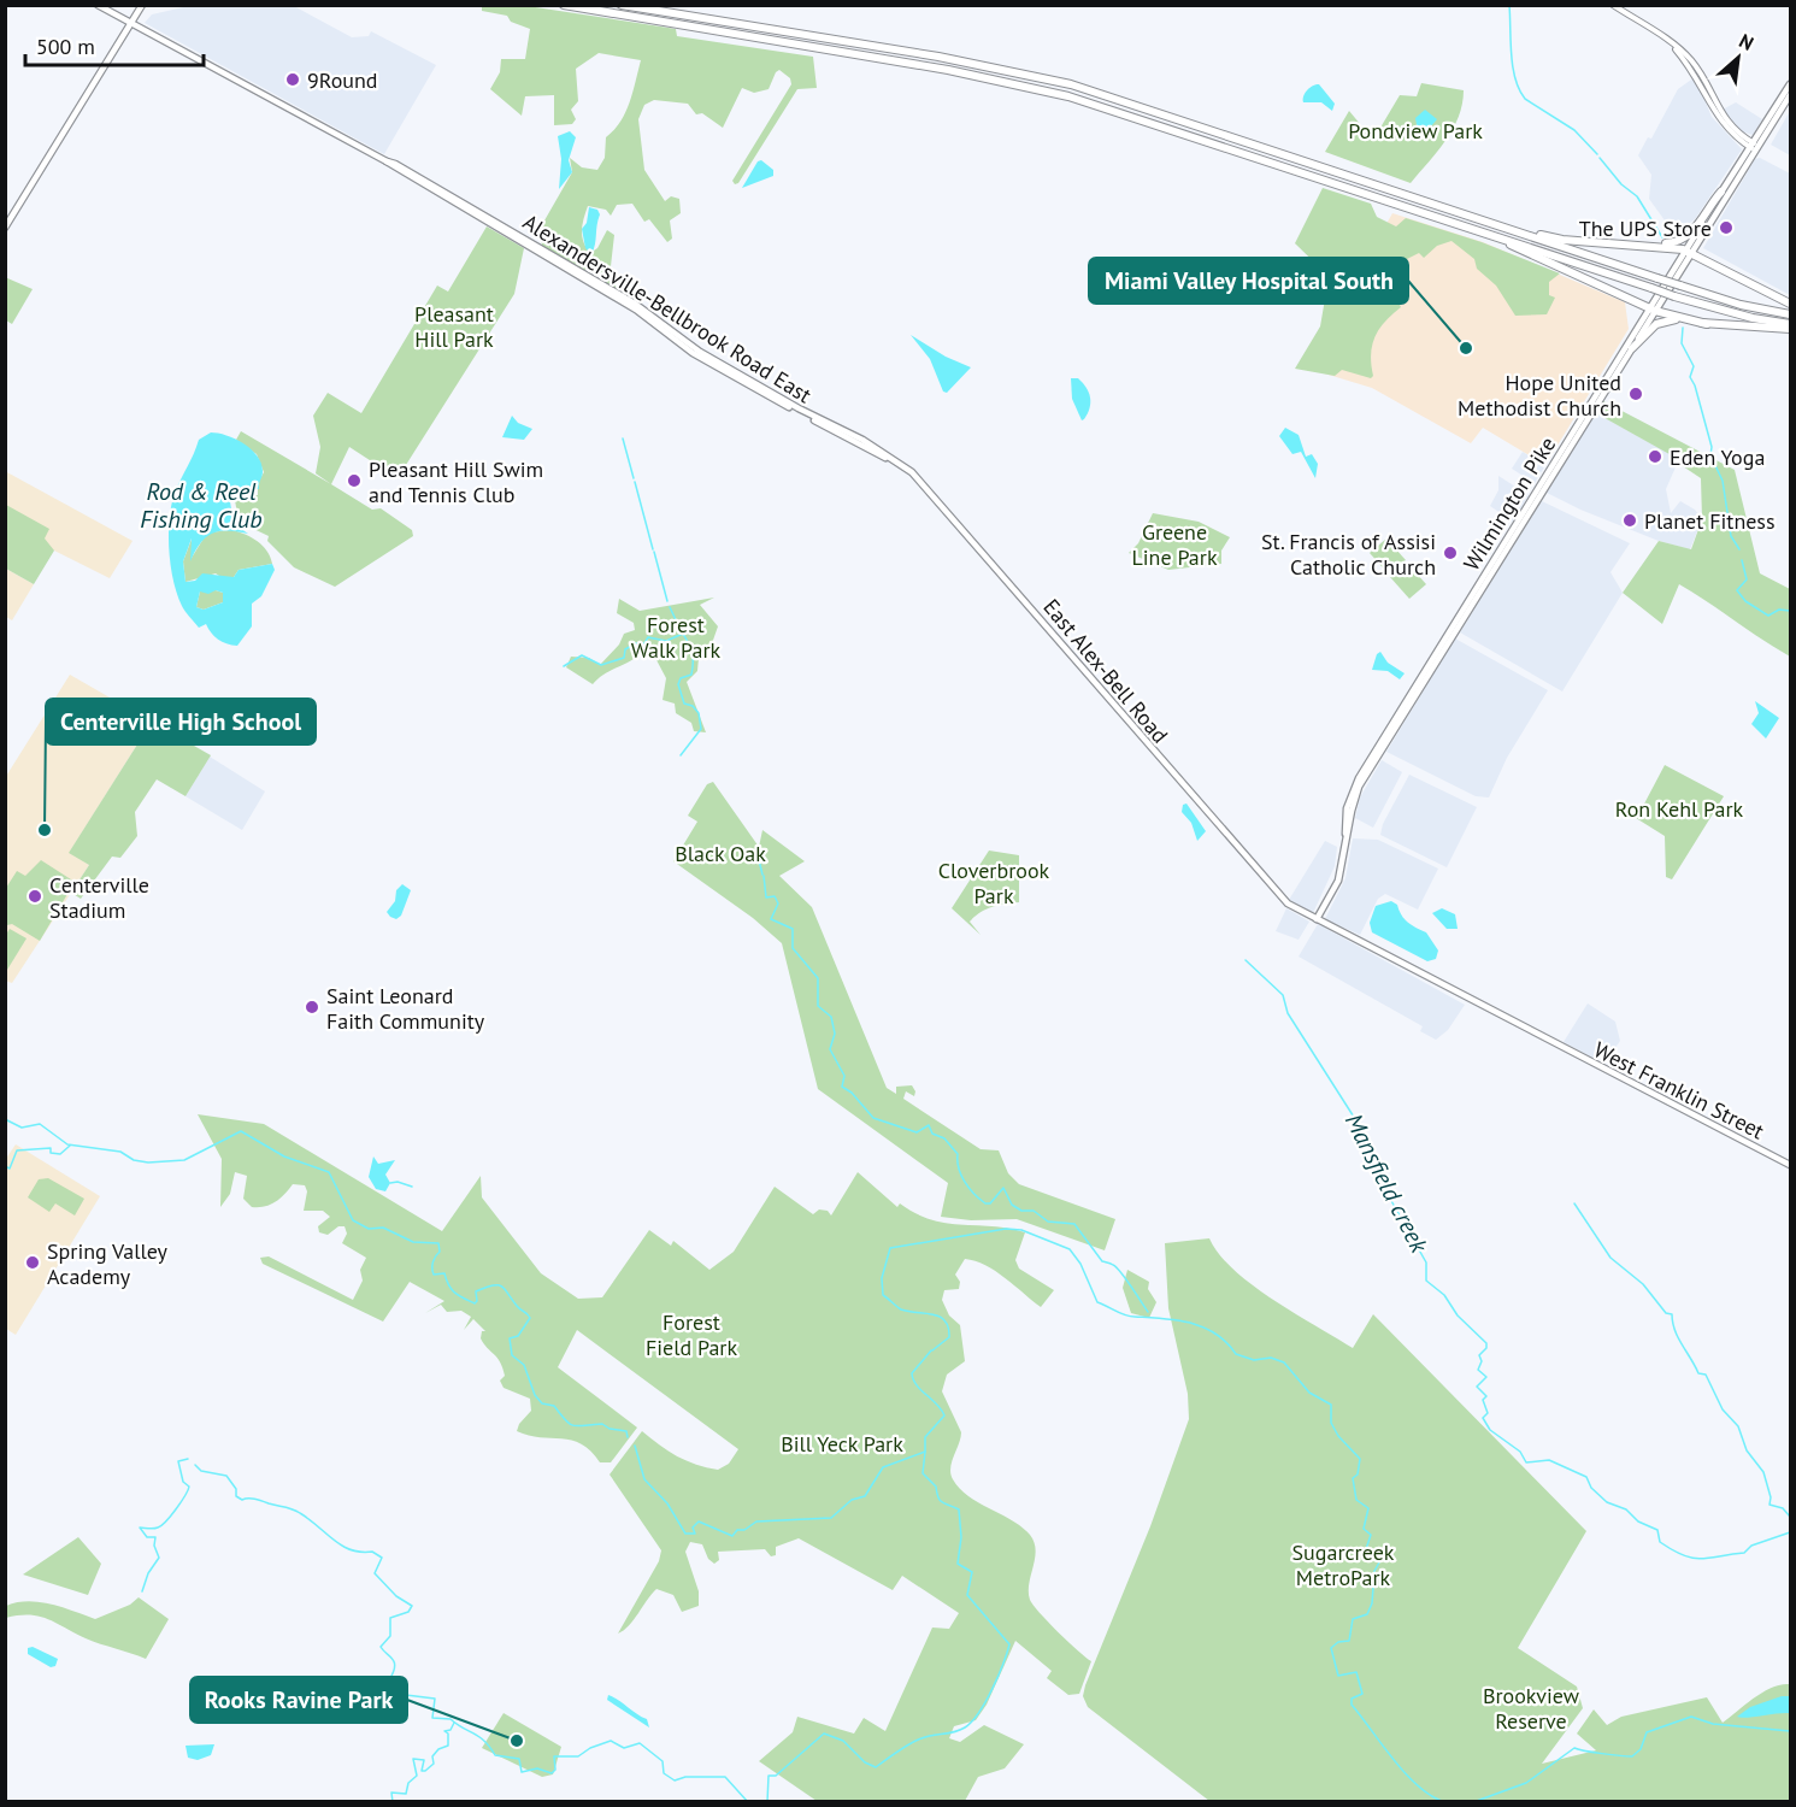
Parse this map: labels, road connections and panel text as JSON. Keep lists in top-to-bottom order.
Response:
{
  "streets": {
    "main road": [
      "Alexandersville-Bellbrook Road East",
      "Wilmington Pike",
      "East Alex-Bell Road",
      "West Franklin Street"
    ]
  },
  "crossings": [
    ["Alexandersville-Bellbrook Road East", "East Alex-Bell Road"],
    ["Wilmington Pike", "West Franklin Street"],
    ["East Alex-Bell Road", "West Franklin Street"]
  ],
  "water": ["Rod & Reel Fishing Club", "Mansfield creek"],
  "parks": [
    "Pondview Park",
    "Pleasant Hill Park",
    "Greene Line Park",
    "Forest Walk Park",
    "Ron Kehl Park",
    "Black Oak",
    "Cloverbrook Park",
    "Forest Field Park",
    "Bill Yeck Park",
    "Sugarcreek MetroPark",
    "Brookview Reserve"
  ],
  "places": [
    "9Round",
    "The UPS Store",
    "Miami Valley Hospital South",
    "Hope United Methodist Church",
    "Eden Yoga",
    "Pleasant Hill Swim and Tennis Club",
    "Planet Fitness",
    "St. Francis of Assisi Catholic Church",
    "Centerville High School",
    "Centerville Stadium",
    "Saint Leonard Faith Community",
    "Spring Valley Academy",
    "Rooks Ravine Park"
  ],
  "scale_bar": "500 m",
  "north": "top right"
}
